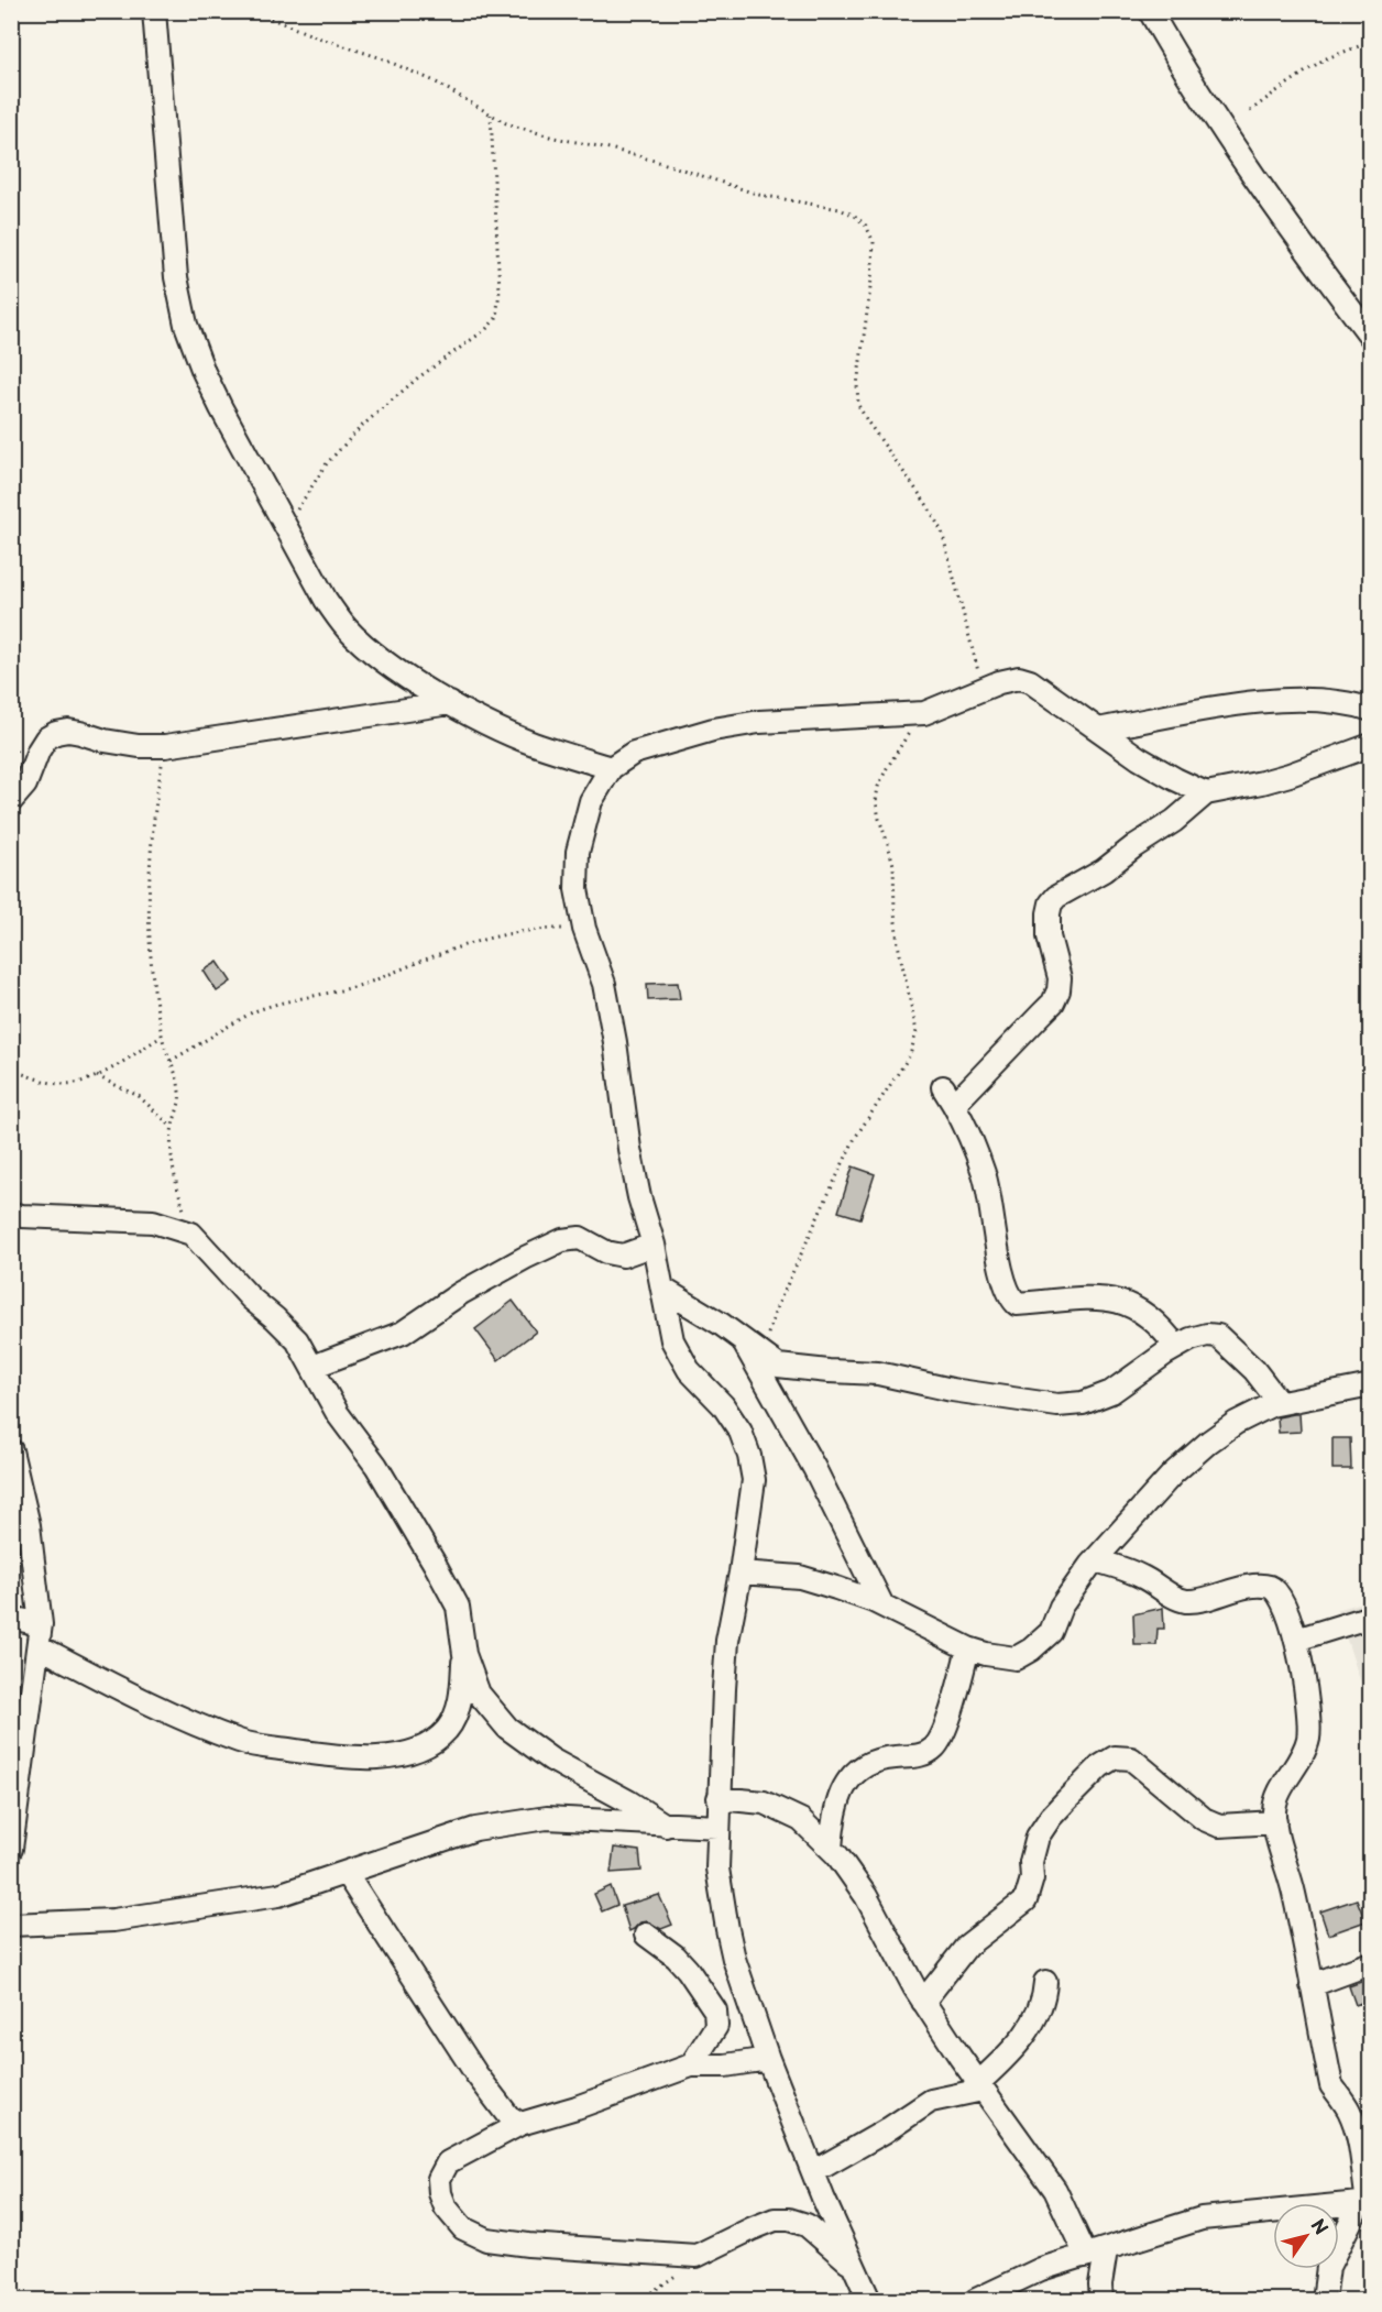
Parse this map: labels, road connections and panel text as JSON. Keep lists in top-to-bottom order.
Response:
{
  "north": "top right"
}
